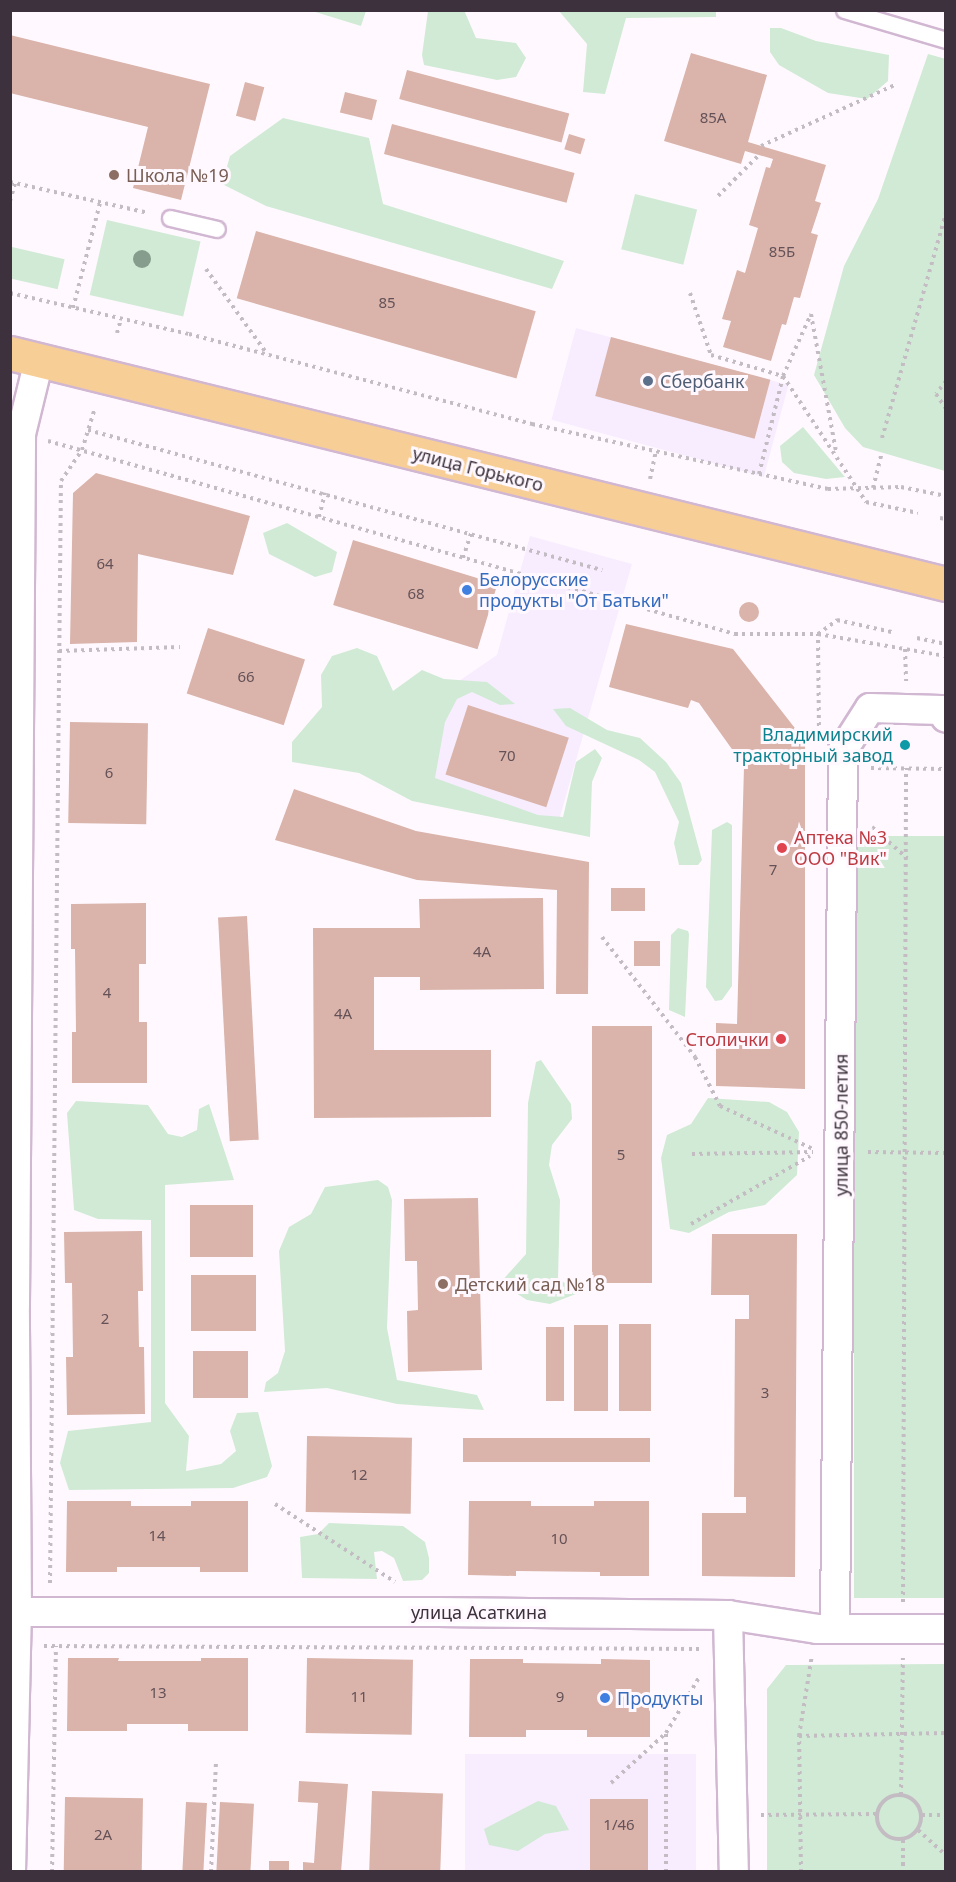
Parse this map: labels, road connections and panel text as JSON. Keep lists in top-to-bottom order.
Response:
{
  "streets": {
    "main road": ["улица Горького"],
    "street": ["улица 850-летия", "улица Асаткина"]
  },
  "crossings": [
    ["улица 850-летия", "улица Асаткина"]
  ],
  "places": [
    "Школа №19",
    "Сбербанк",
    "Белорусские продукты \"От Батьки\"",
    "Владимирский тракторный завод",
    "Аптека №3 ООО \"Вик\"",
    "Столички",
    "Детский сад №18",
    "Продукты"
  ],
  "house_numbers": [
    "85А",
    "85Б",
    "85",
    "64",
    "68",
    "66",
    "70",
    "6",
    "7",
    "4А",
    "4",
    "4А",
    "5",
    "2",
    "3",
    "12",
    "14",
    "10",
    "13",
    "11",
    "9",
    "1/46",
    "2А"
  ]
}
